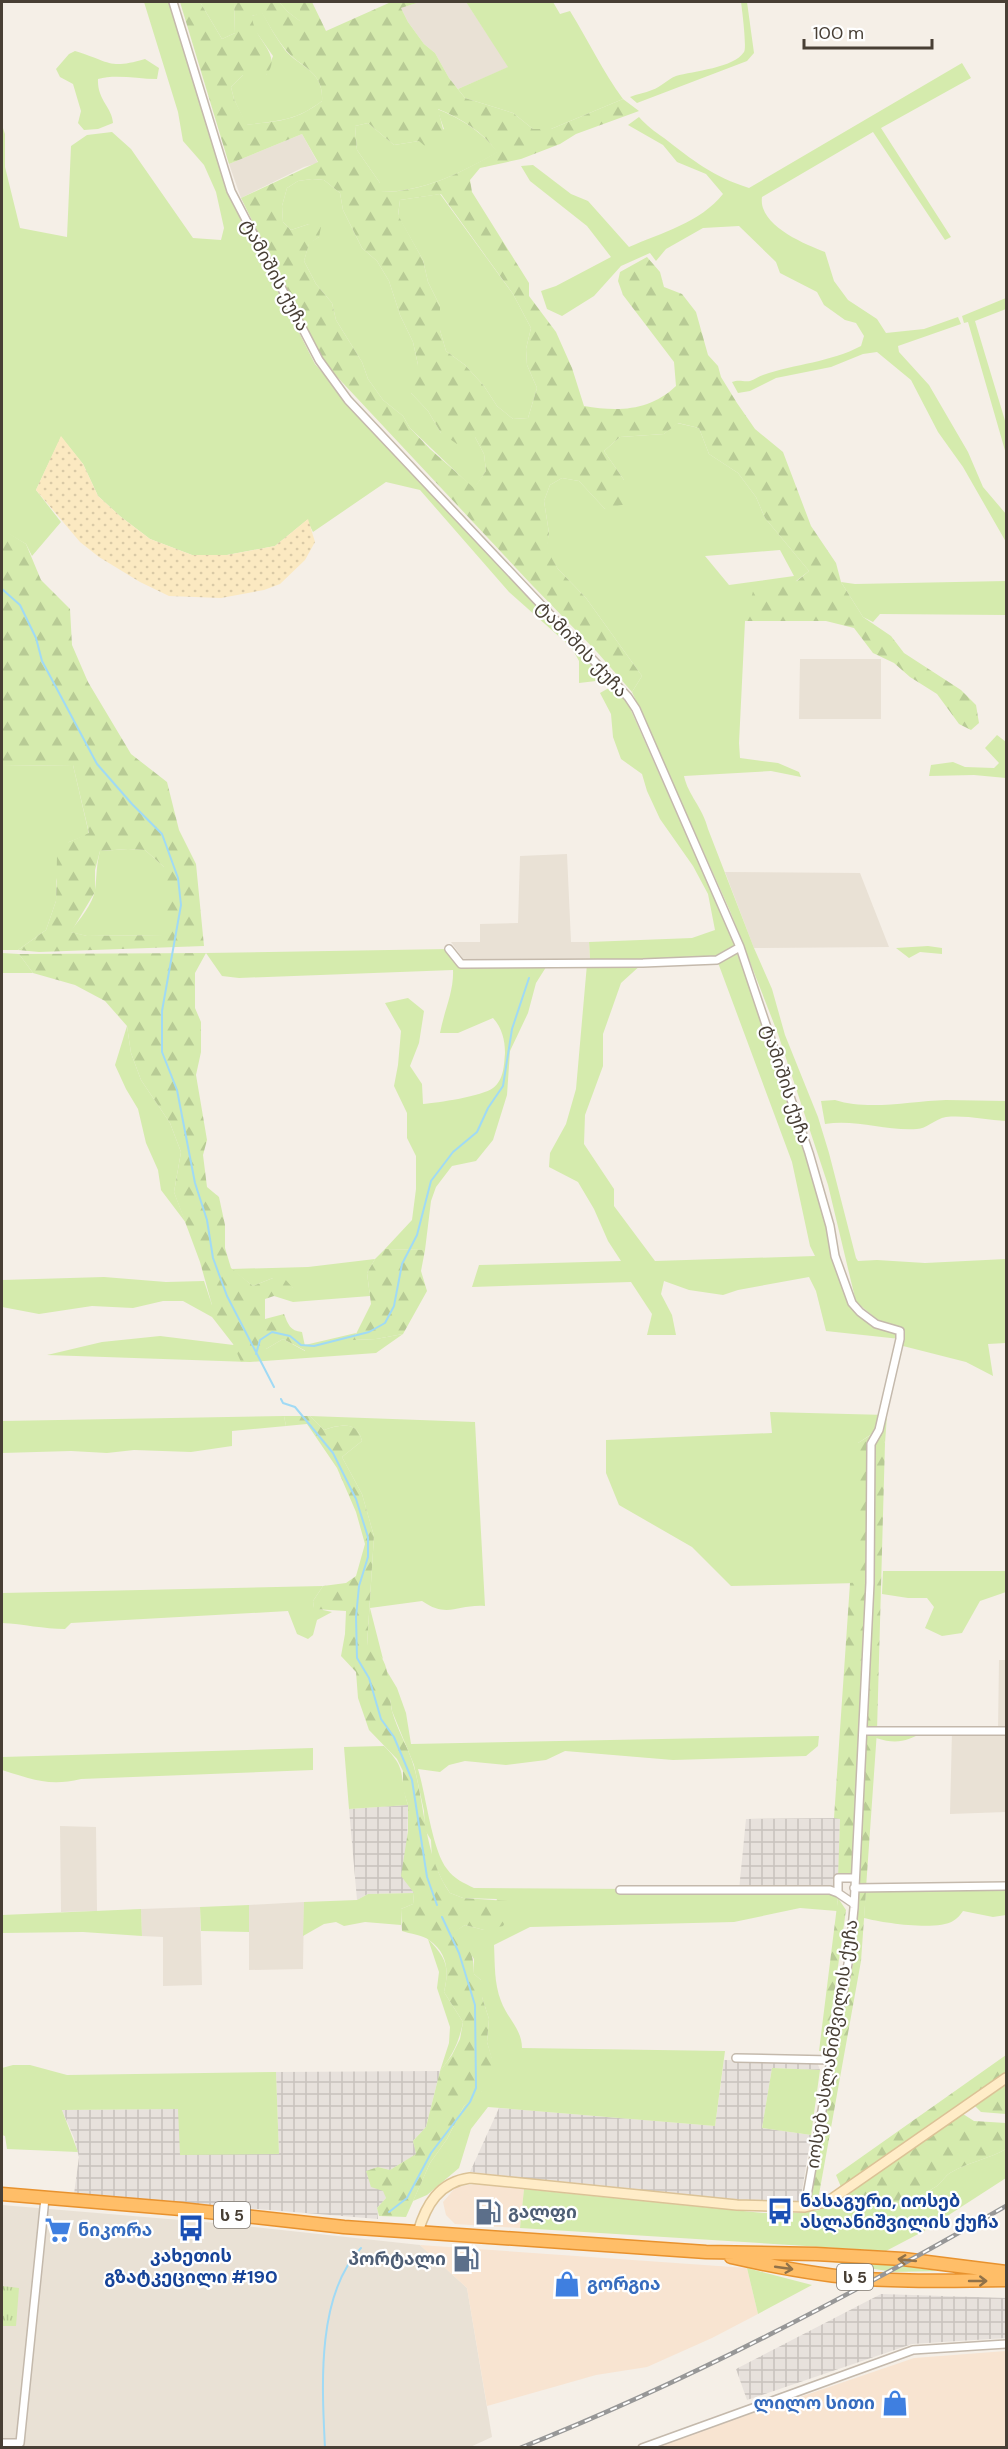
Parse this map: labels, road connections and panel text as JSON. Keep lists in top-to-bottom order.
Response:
{
  "streets": {
    "highway": ["ს 5"],
    "street": ["ტამიშის ქუჩა", "იოსებ ასლანიშვილის ქუჩა"]
  },
  "crossings": [
    ["ტამიშის ქუჩა", "იოსებ ასლანიშვილის ქუჩა"]
  ],
  "places": {
    "bus stop": ["ნასაგური, იოსებ ასლანიშვილის ქუჩა", "კახეთის გზატკეცილი #190"],
    "fuel station": ["გალფი", "პორტალი"],
    "supermarket": ["ნიკორა"],
    "shop": ["გორგია", "ლილო სითი"]
  },
  "scale_bar": "100 m"
}
